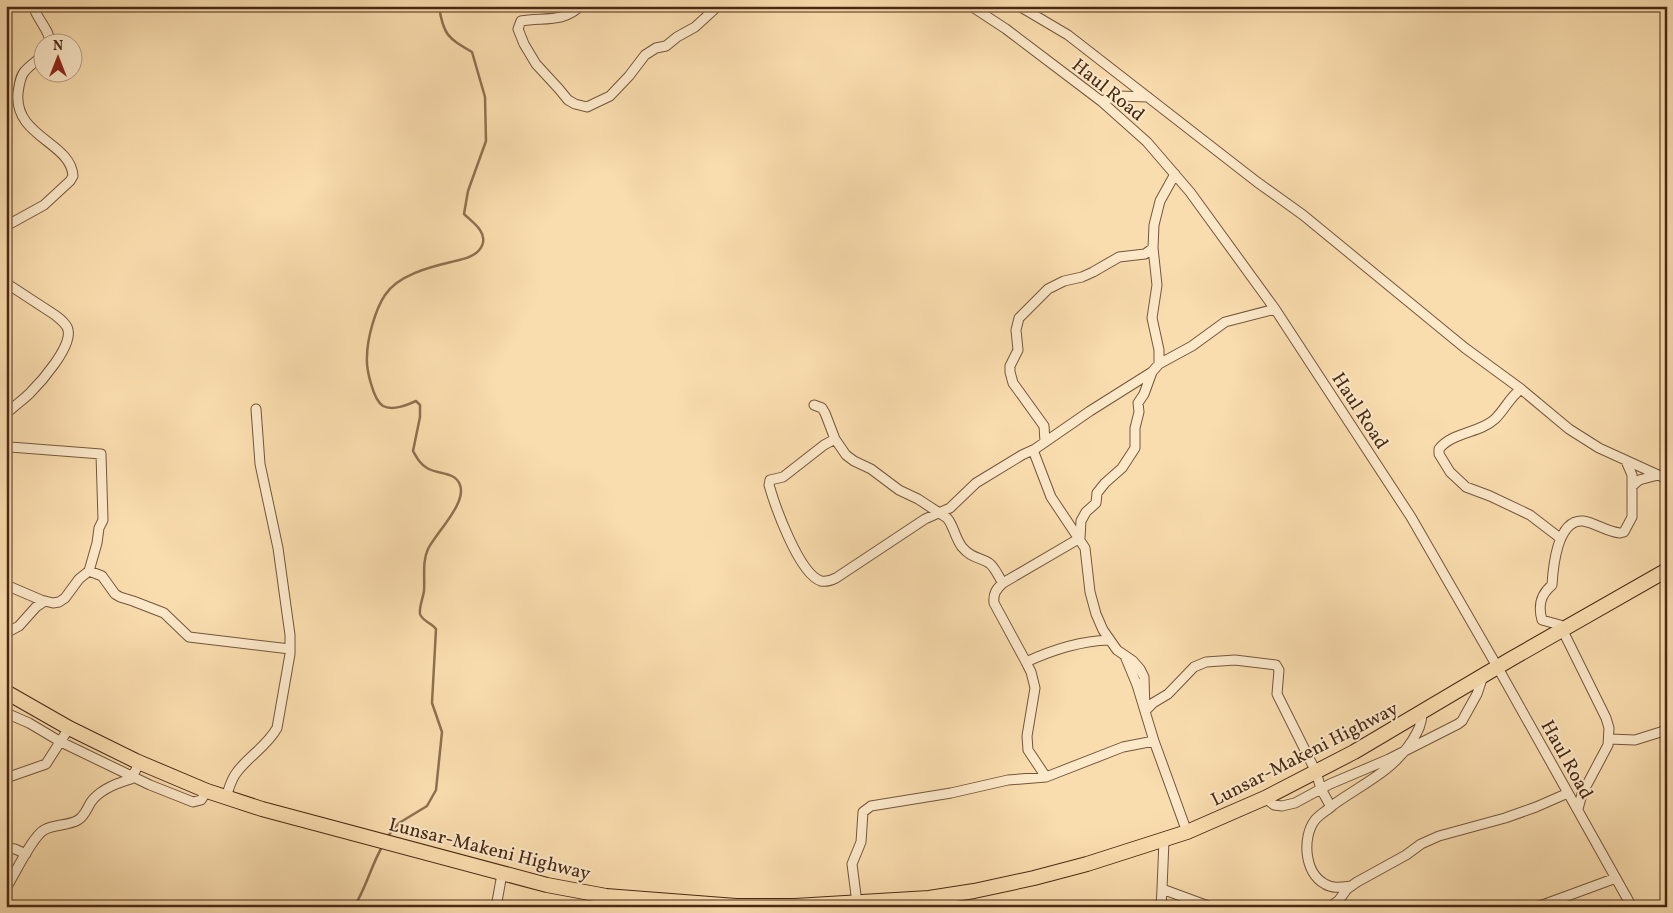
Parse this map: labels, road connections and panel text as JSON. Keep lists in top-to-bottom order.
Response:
{
  "streets": {
    "main road": ["Lunsar-Makeni Highway"],
    "street": ["Haul Road"]
  },
  "crossings": [
    ["Haul Road", "Lunsar-Makeni Highway"]
  ],
  "north": "top"
}
